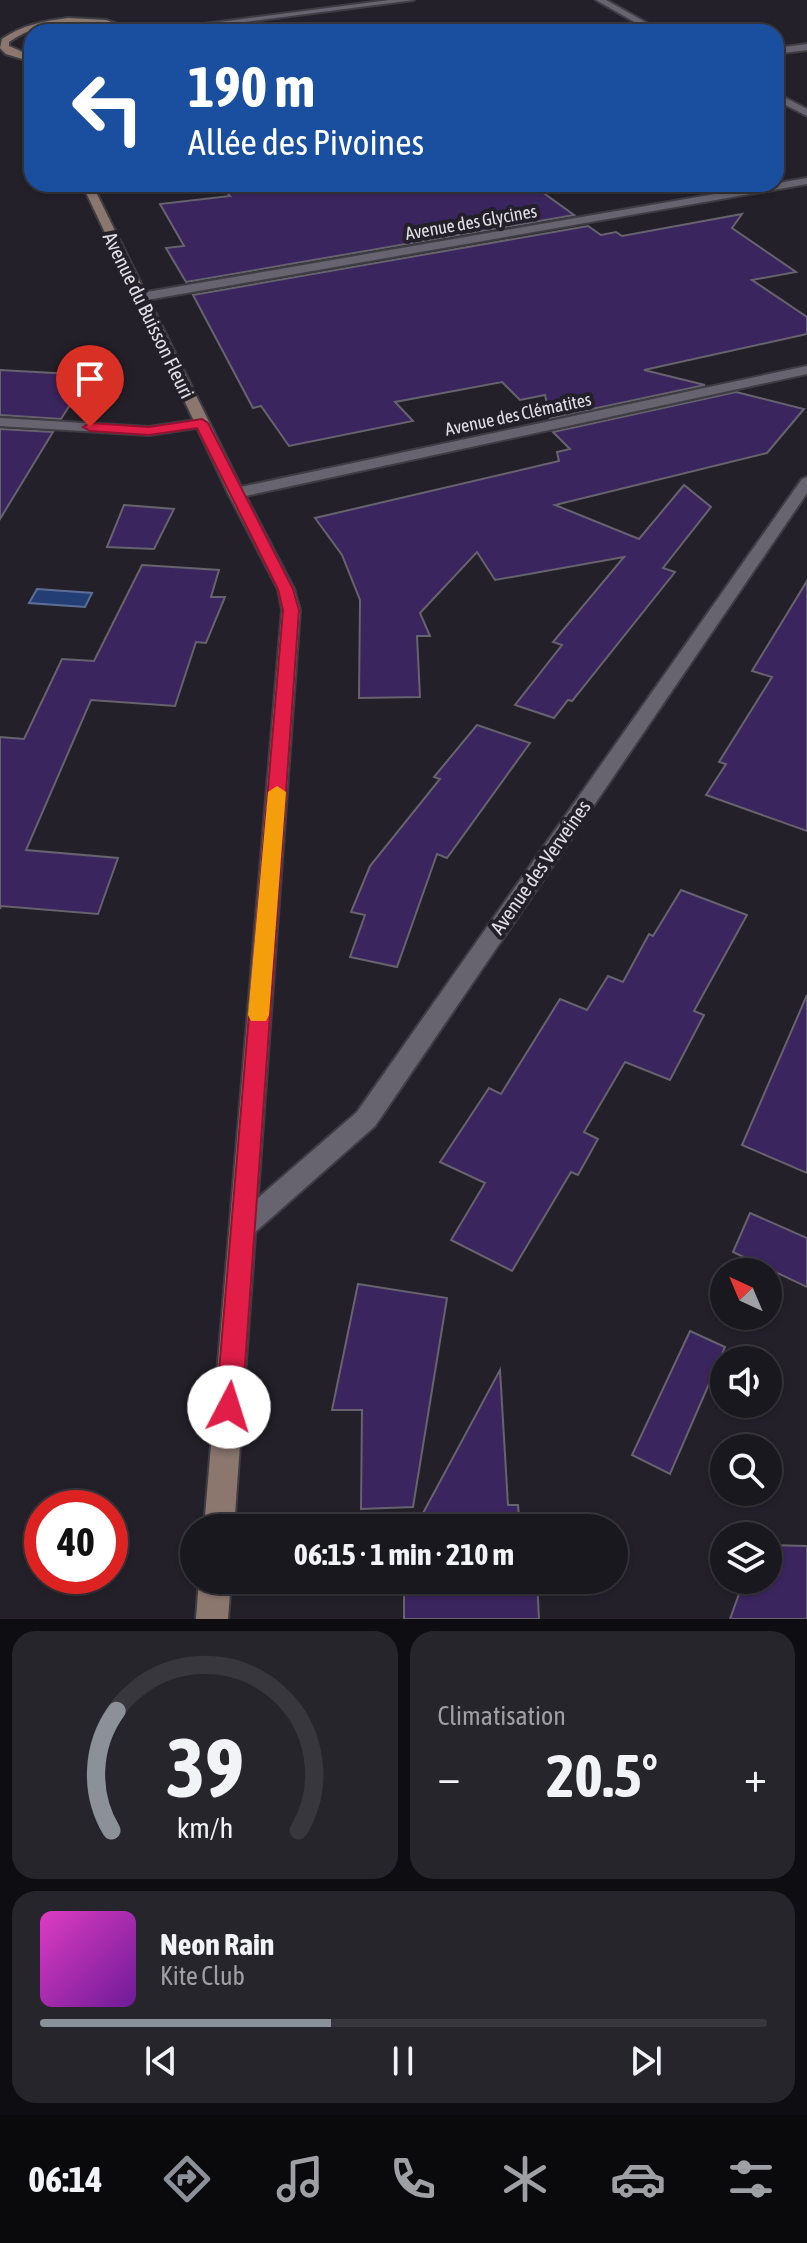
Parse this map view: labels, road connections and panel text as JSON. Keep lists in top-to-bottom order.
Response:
{
  "streets": {
    "street": [
      "Avenue des Glycines",
      "Avenue du Buisson Fleuri",
      "Avenue des Clématites",
      "Avenue des Verveines"
    ]
  },
  "crossings": [
    ["Avenue des Glycines", "Avenue du Buisson Fleuri"],
    ["Avenue du Buisson Fleuri", "Avenue des Clématites"],
    ["Avenue du Buisson Fleuri", "Avenue des Verveines"]
  ],
  "north": "top left",
  "page": {
    "turn": ["190 m", "Allée des Pivoines"],
    "limit": "40",
    "trip": "06:15 · 1 min · 210 m",
    "tile": "Climatisation",
    "heat": ["−", "20.5°", "+"],
    "song": ["Neon Rain", "Kite Club"],
    "tabs": "06:14",
    "gauge": ["39", "km/h"]
  }
}
